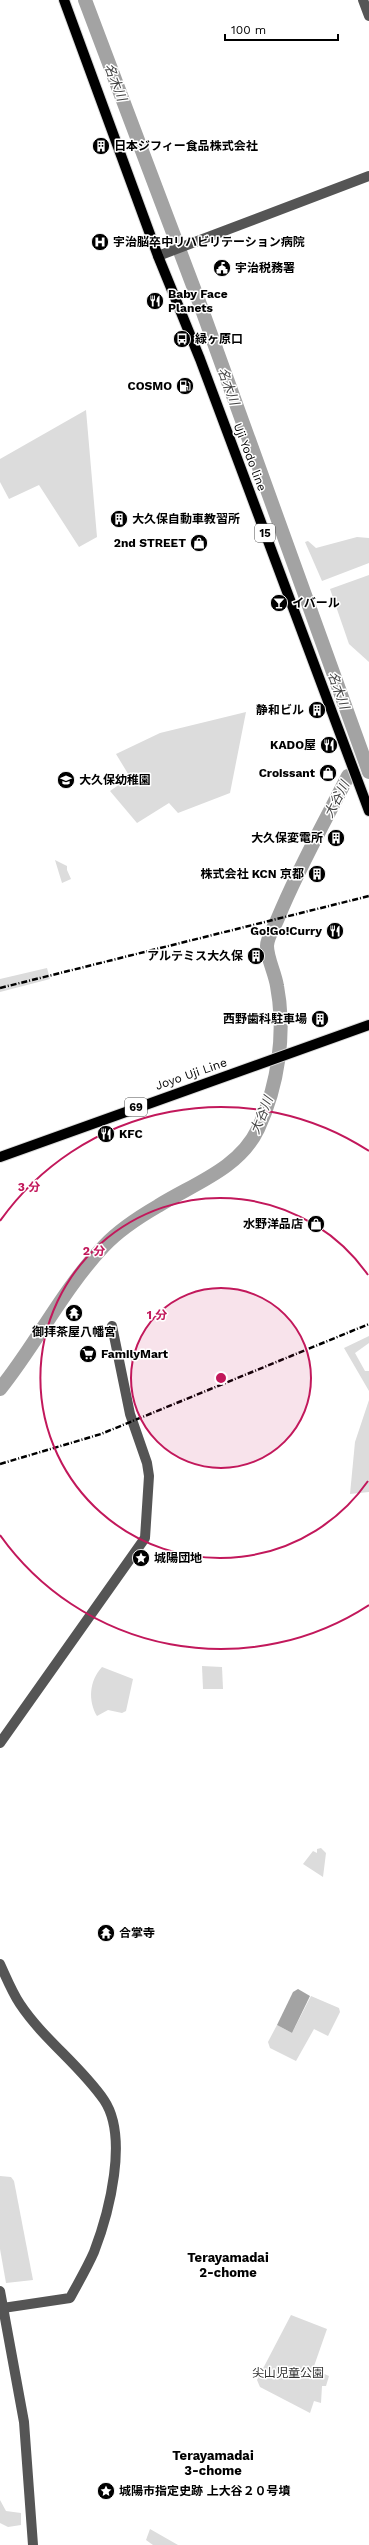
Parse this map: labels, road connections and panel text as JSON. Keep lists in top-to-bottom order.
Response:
{
  "streets": {
    "main road": [
      "Uji Yodo line",
      "15",
      "Joyo Uji Line",
      "69"
    ]
  },
  "districts": ["Terayamadai 2-chome", "Terayamadai 3-chome"],
  "water": ["名木川", "大谷川"],
  "parks": ["尖山児童公園"],
  "places": {
    "building": [
      "日本ジフィー食品株式会社",
      "大久保自動車教習所",
      "静和ビル",
      "大久保変電所",
      "株式会社 KCN 京都",
      "アルテミス大久保",
      "西野歯科駐車場"
    ],
    "hospital": ["宇治脳卒中リハビリテーション病院"],
    "public building": ["宇治税務署"],
    "restaurant": [
      "Baby Face Planets",
      "KADO屋",
      "Go!Go!Curry",
      "KFC"
    ],
    "bus stop": ["緑ヶ原口"],
    "fuel station": ["COSMO"],
    "shop": ["2nd STREET", "Croissant", "水野洋品店"],
    "bar": ["イバール"],
    "school or university": ["大久保幼稚園"],
    "temple": ["御拝茶屋八幡宮", "合掌寺"],
    "supermarket": ["FamilyMart"],
    "place": ["城陽団地", "城陽市指定史跡 上大谷２０号墳"]
  },
  "scale_bar": "100 m",
  "rings": ["3 分", "2 分", "1 分"]
}
